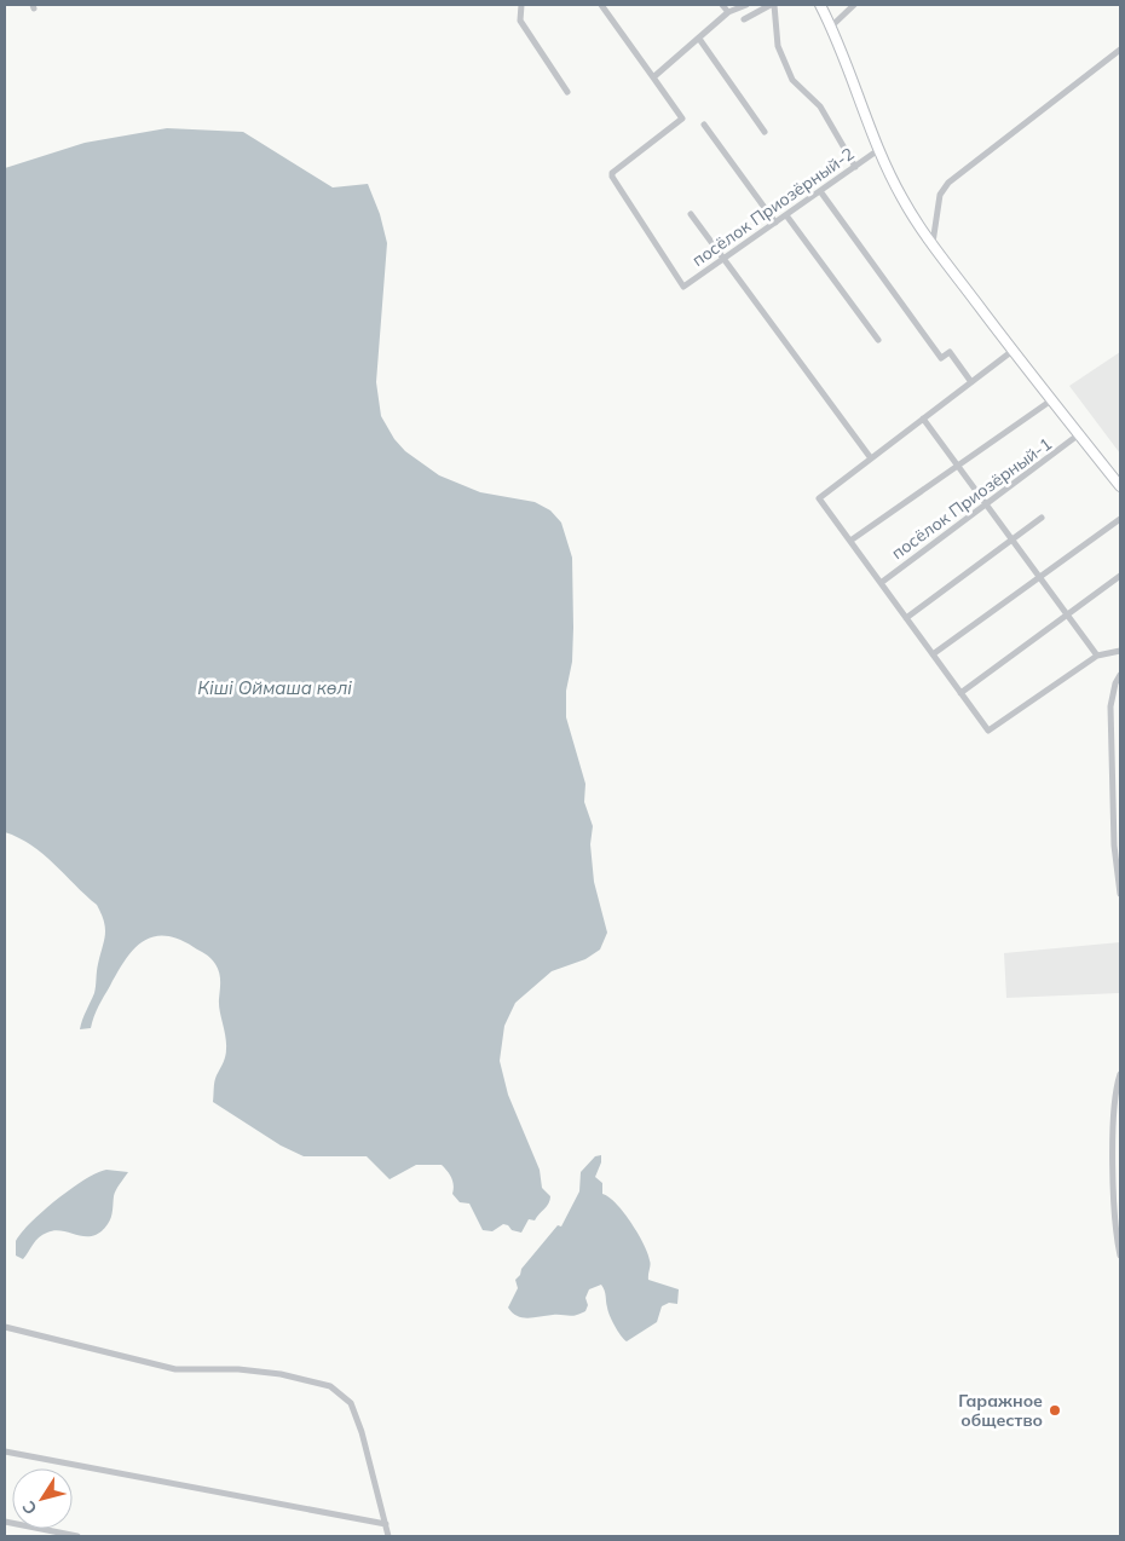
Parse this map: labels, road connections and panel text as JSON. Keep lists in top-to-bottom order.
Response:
{
  "streets": {
    "street": ["посёлок Приозёрный-2", "посёлок Приозёрный-1"]
  },
  "water": ["Кіші Оймаша көлi"],
  "places": ["Гаражное общество"],
  "north": "bottom left"
}
